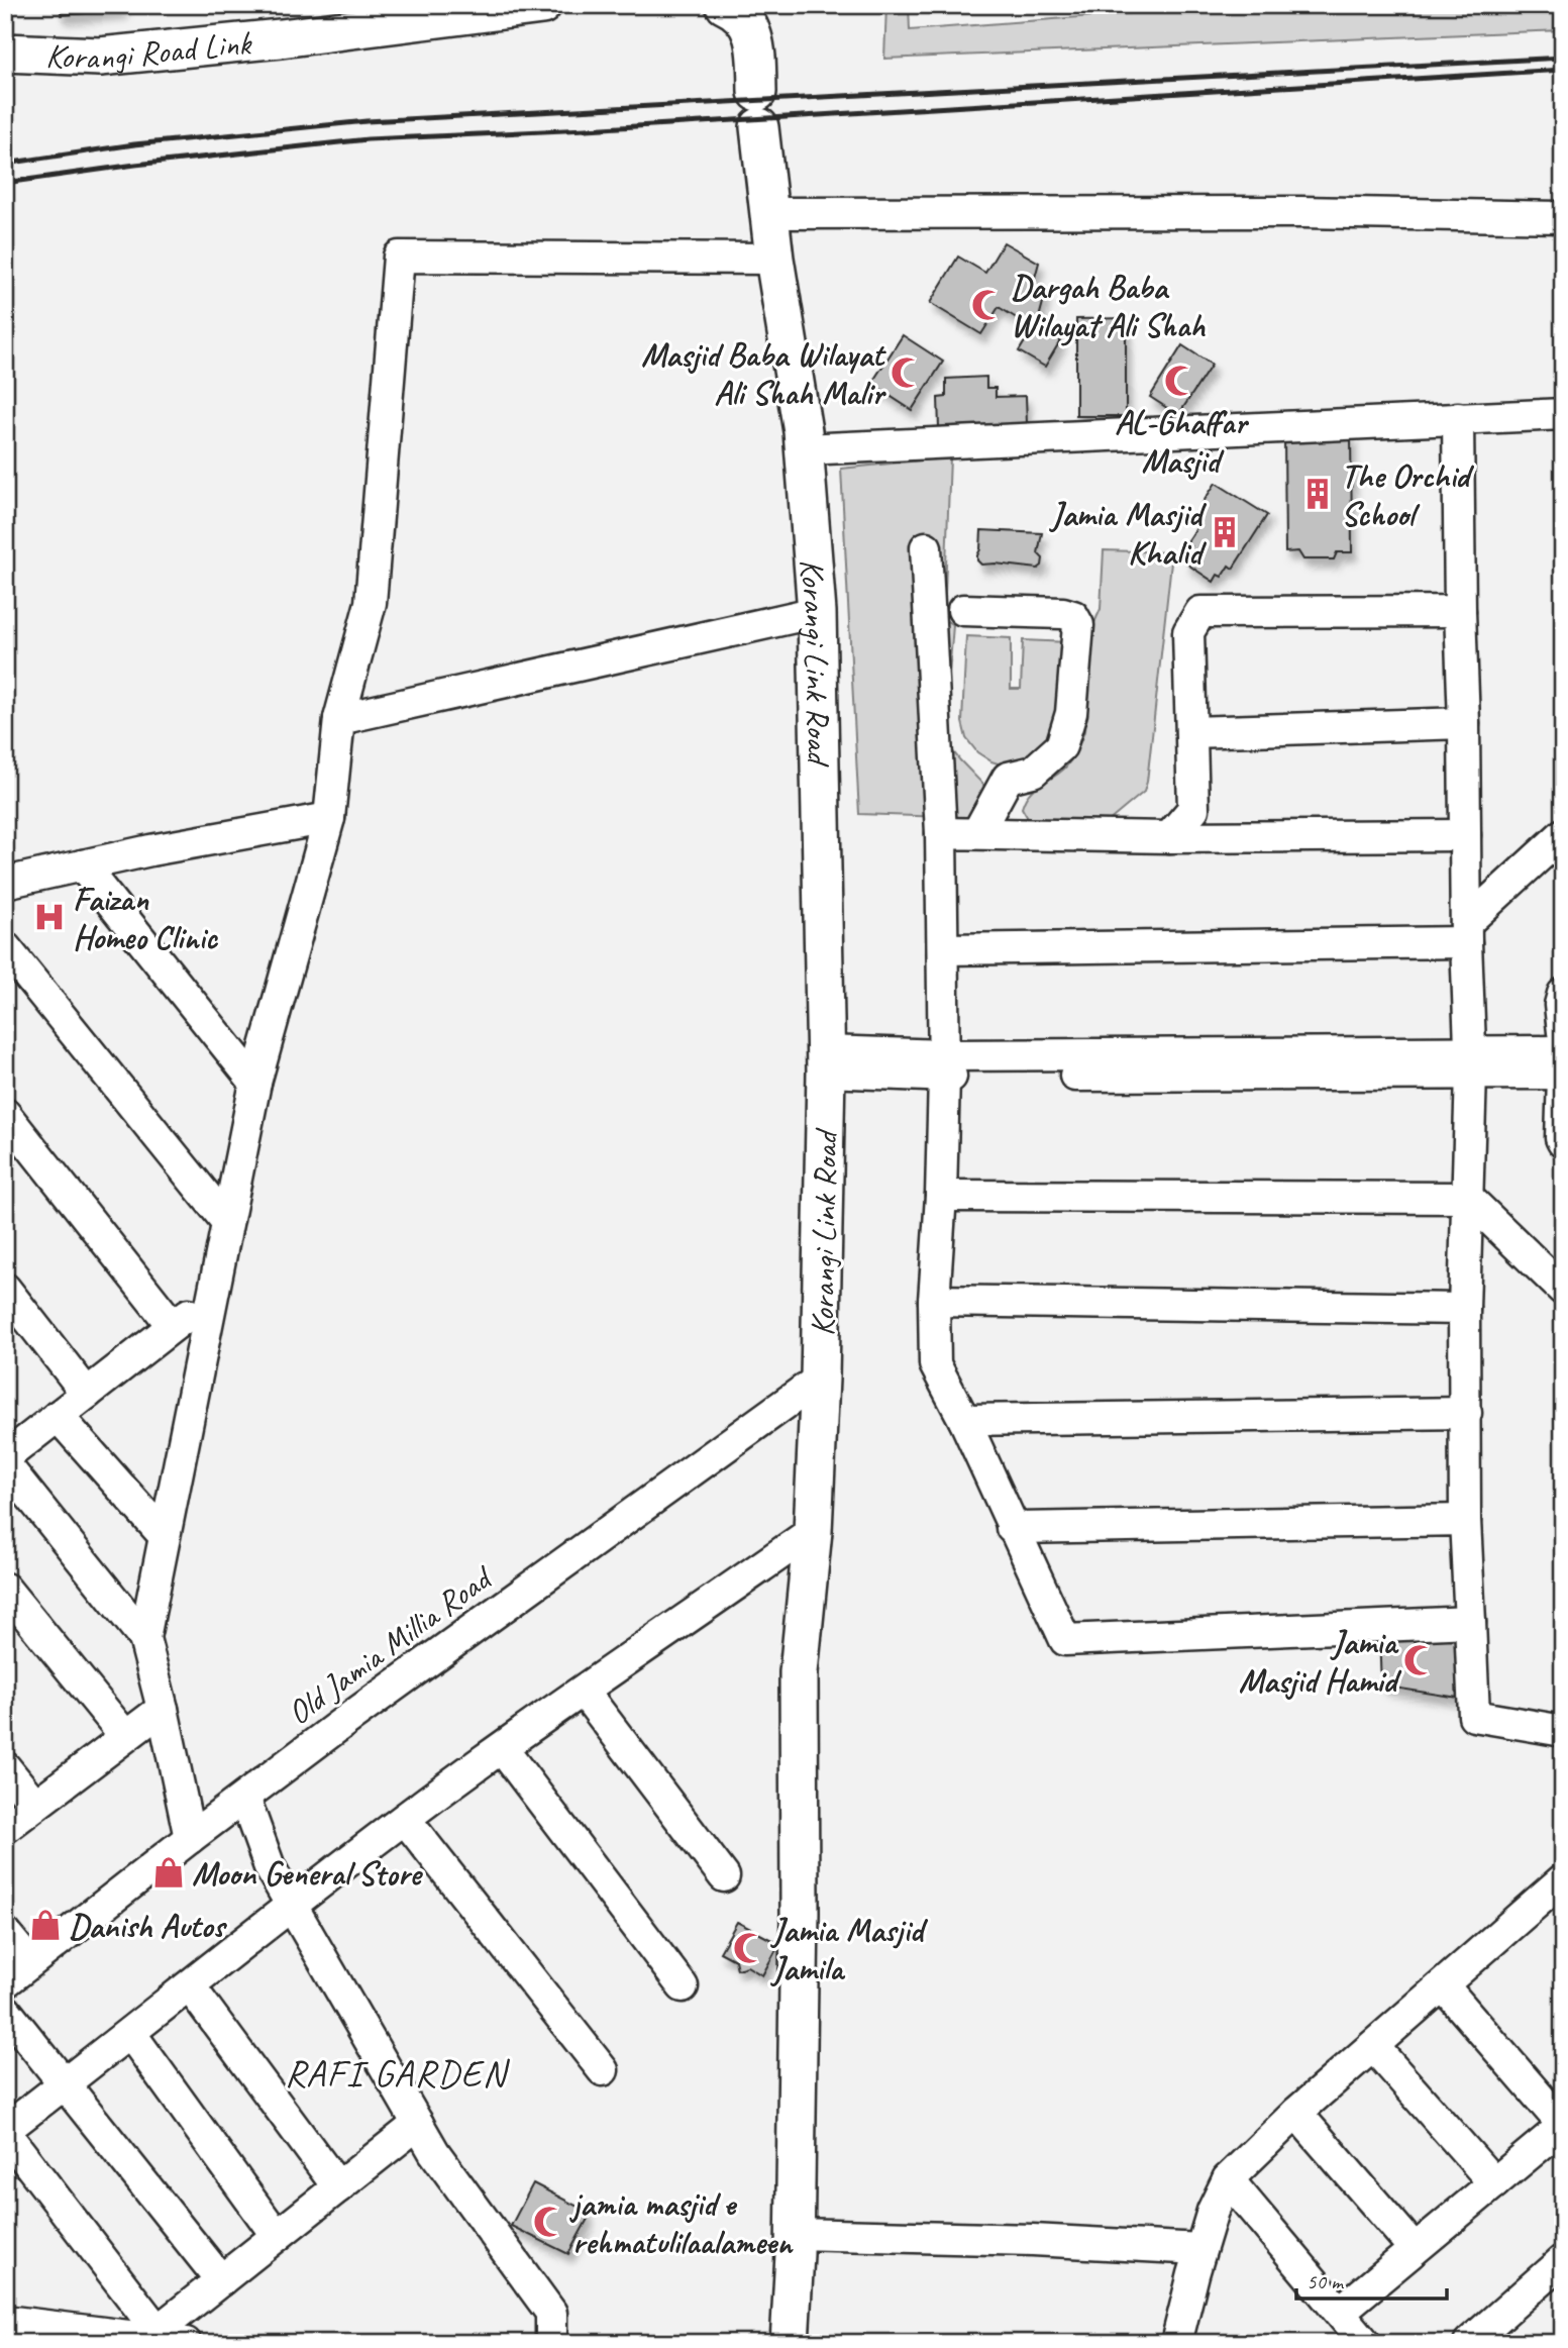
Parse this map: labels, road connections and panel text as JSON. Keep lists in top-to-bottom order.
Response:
{
  "streets": {
    "main road": ["Korangi Road Link", "Korangi Link Road"],
    "street": ["Old Jamia Millia Road"]
  },
  "crossings": [
    ["Korangi Link Road", "Old Jamia Millia Road"]
  ],
  "districts": ["RAFI GARDEN"],
  "places": {
    "mosque": [
      "Dargah Baba Wilayat Ali Shah",
      "Masjid Baba Wilayat Ali Shah Malir",
      "AL-Ghaffar Masjid",
      "Jamia Masjid Hamid",
      "Jamia Masjid Jamila",
      "jamia masjid e rehmatulilaalameen"
    ],
    "building": ["The Orchid School", "Jamia Masjid Khalid"],
    "hospital": ["Faizan Homeo Clinic"],
    "shop": ["Moon General Store", "Danish Autos"]
  },
  "scale_bar": "50 m"
}
